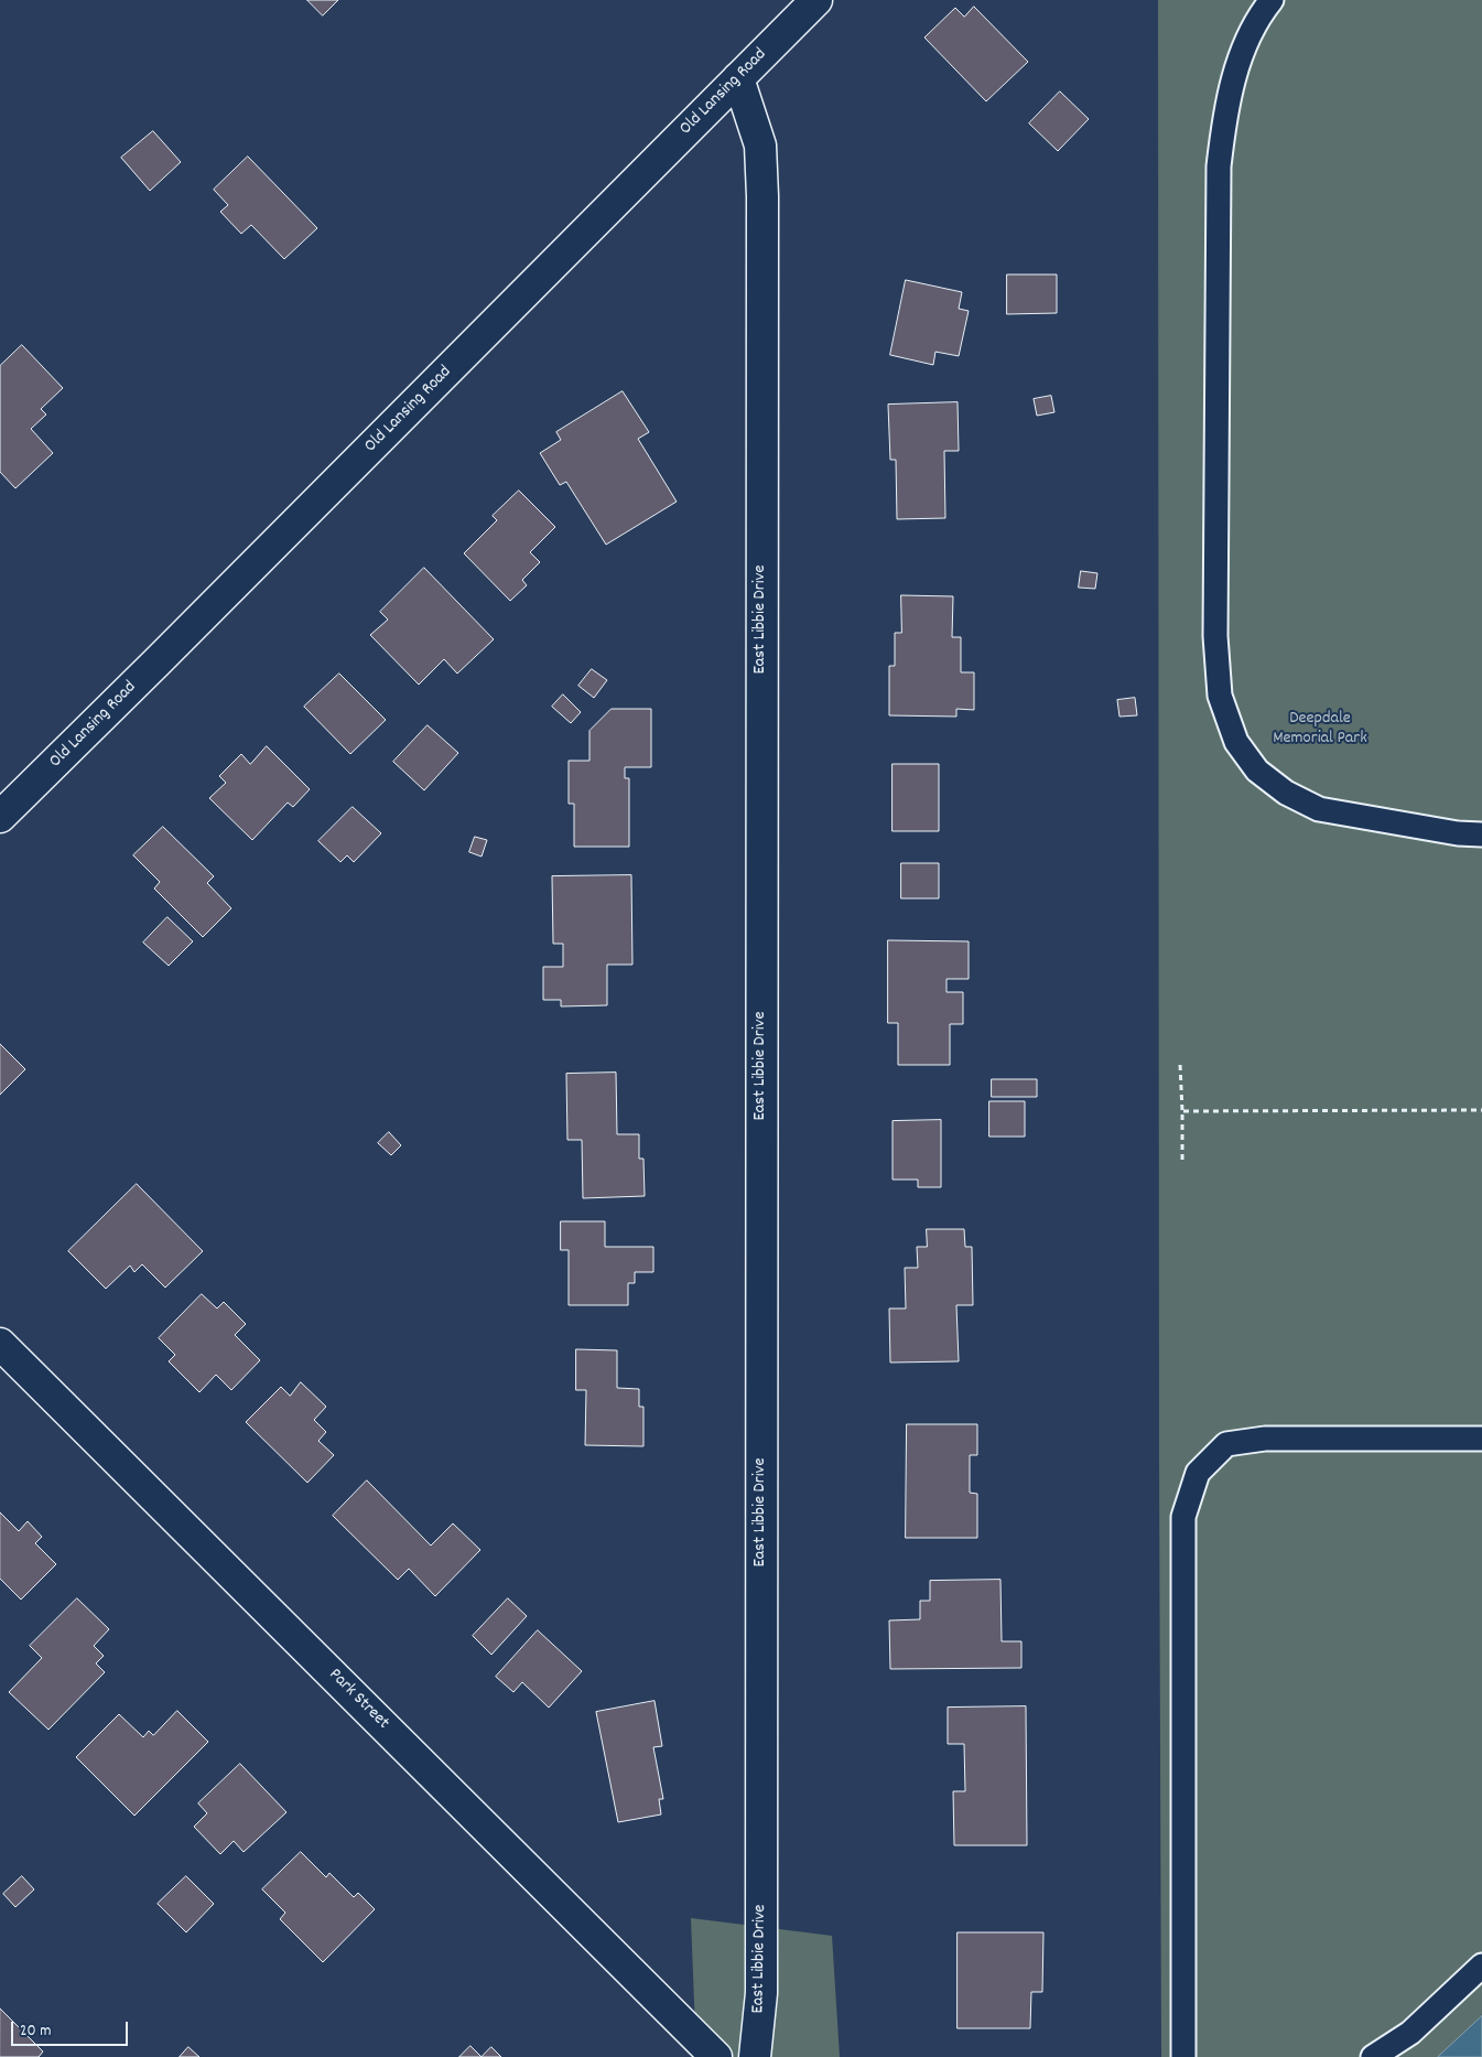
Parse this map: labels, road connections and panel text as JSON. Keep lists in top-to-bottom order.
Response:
{
  "streets": {
    "street": ["Old Lansing Road", "East Libbie Drive", "Park Street"]
  },
  "crossings": [
    ["Old Lansing Road", "East Libbie Drive"]
  ],
  "parks": ["Deepdale Memorial Park"],
  "scale_bar": "20 m"
}
